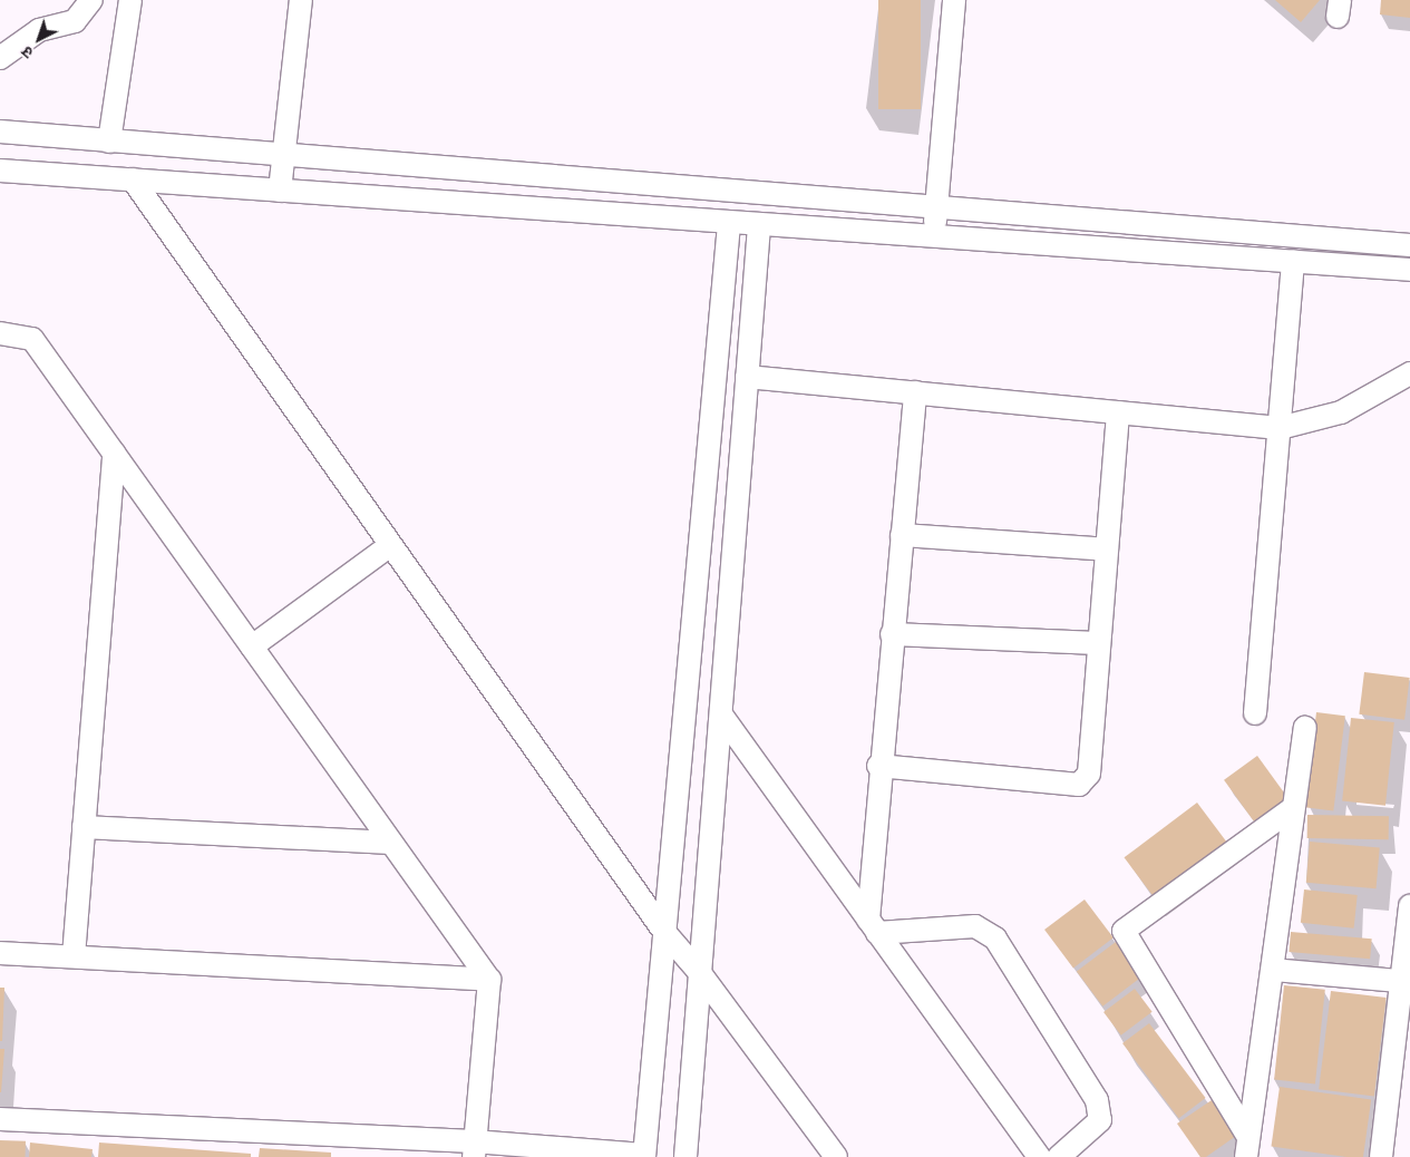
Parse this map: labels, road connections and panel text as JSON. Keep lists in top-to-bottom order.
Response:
{
  "north": "bottom left"
}
